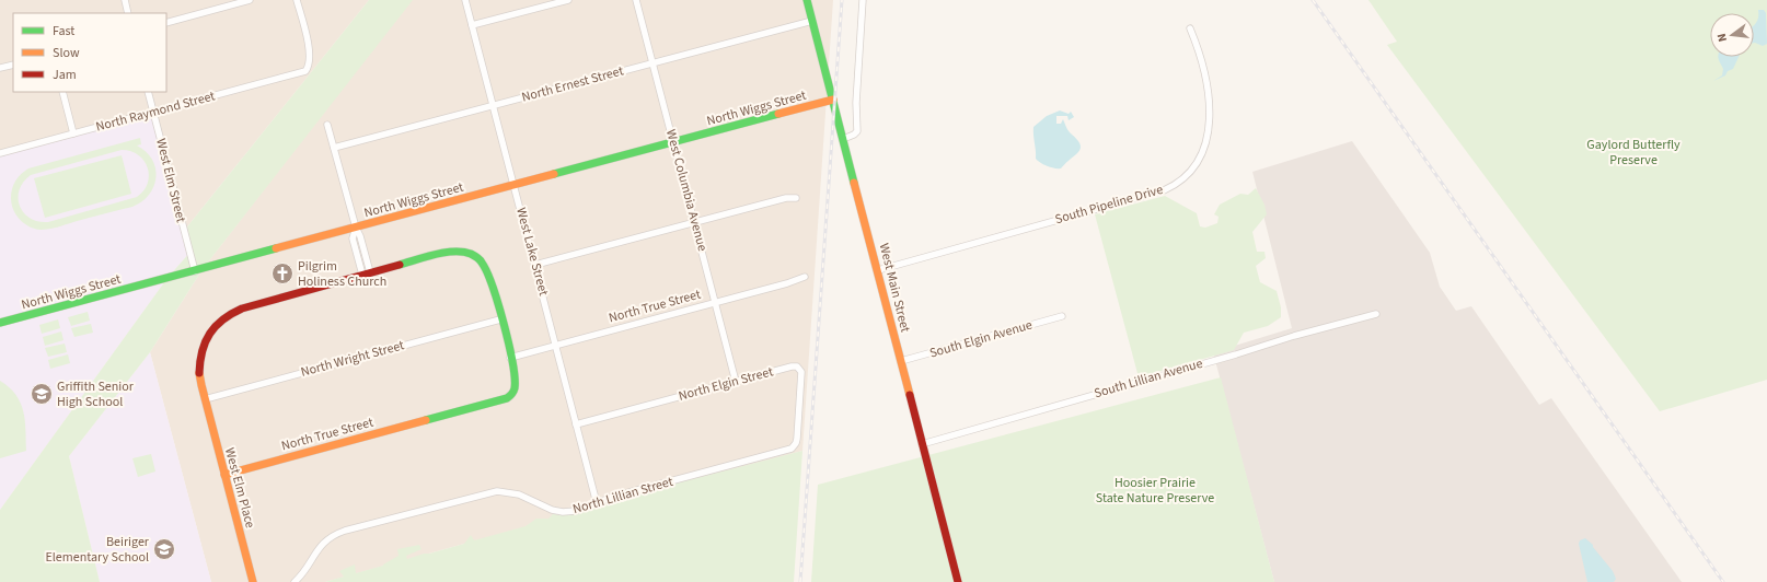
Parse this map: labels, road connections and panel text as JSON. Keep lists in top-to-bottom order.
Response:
{
  "streets": {
    "street": [
      "North Ernest Street",
      "North Wiggs Street",
      "North Raymond Street",
      "West Elm Street",
      "West Columbia Avenue",
      "South Pipeline Drive",
      "West Lake Street",
      "West Main Street",
      "North True Street",
      "South Elgin Avenue",
      "North Wright Street",
      "South Lillian Avenue",
      "North Elgin Street",
      "West Elm Place",
      "North Lillian Street"
    ]
  },
  "crossings": [
    ["North Ernest Street", "West Columbia Avenue"],
    ["North Ernest Street", "West Lake Street"],
    ["North Ernest Street", "West Main Street"],
    ["North Wiggs Street", "West Elm Street"],
    ["North Wiggs Street", "West Columbia Avenue"],
    ["North Wiggs Street", "West Lake Street"],
    ["North Wiggs Street", "West Main Street"],
    ["North Raymond Street", "West Elm Street"],
    ["West Columbia Avenue", "North True Street"],
    ["West Columbia Avenue", "North Elgin Street"],
    ["South Pipeline Drive", "West Main Street"],
    ["West Lake Street", "North True Street"],
    ["West Lake Street", "North Elgin Street"],
    ["West Lake Street", "North Lillian Street"],
    ["West Main Street", "South Elgin Avenue"],
    ["West Main Street", "South Lillian Avenue"],
    ["North True Street", "West Elm Place"],
    ["North Wright Street", "West Elm Place"],
    ["North Elgin Street", "North Lillian Street"]
  ],
  "parks": ["Gaylord Butterfly Preserve", "Hoosier Prairie State Nature Preserve"],
  "places": {
    "church": ["Pilgrim Holiness Church"],
    "school or university": ["Griffith Senior High School", "Beiriger Elementary School"]
  },
  "legend": ["Fast", "Slow", "Jam"],
  "north": "left"
}
